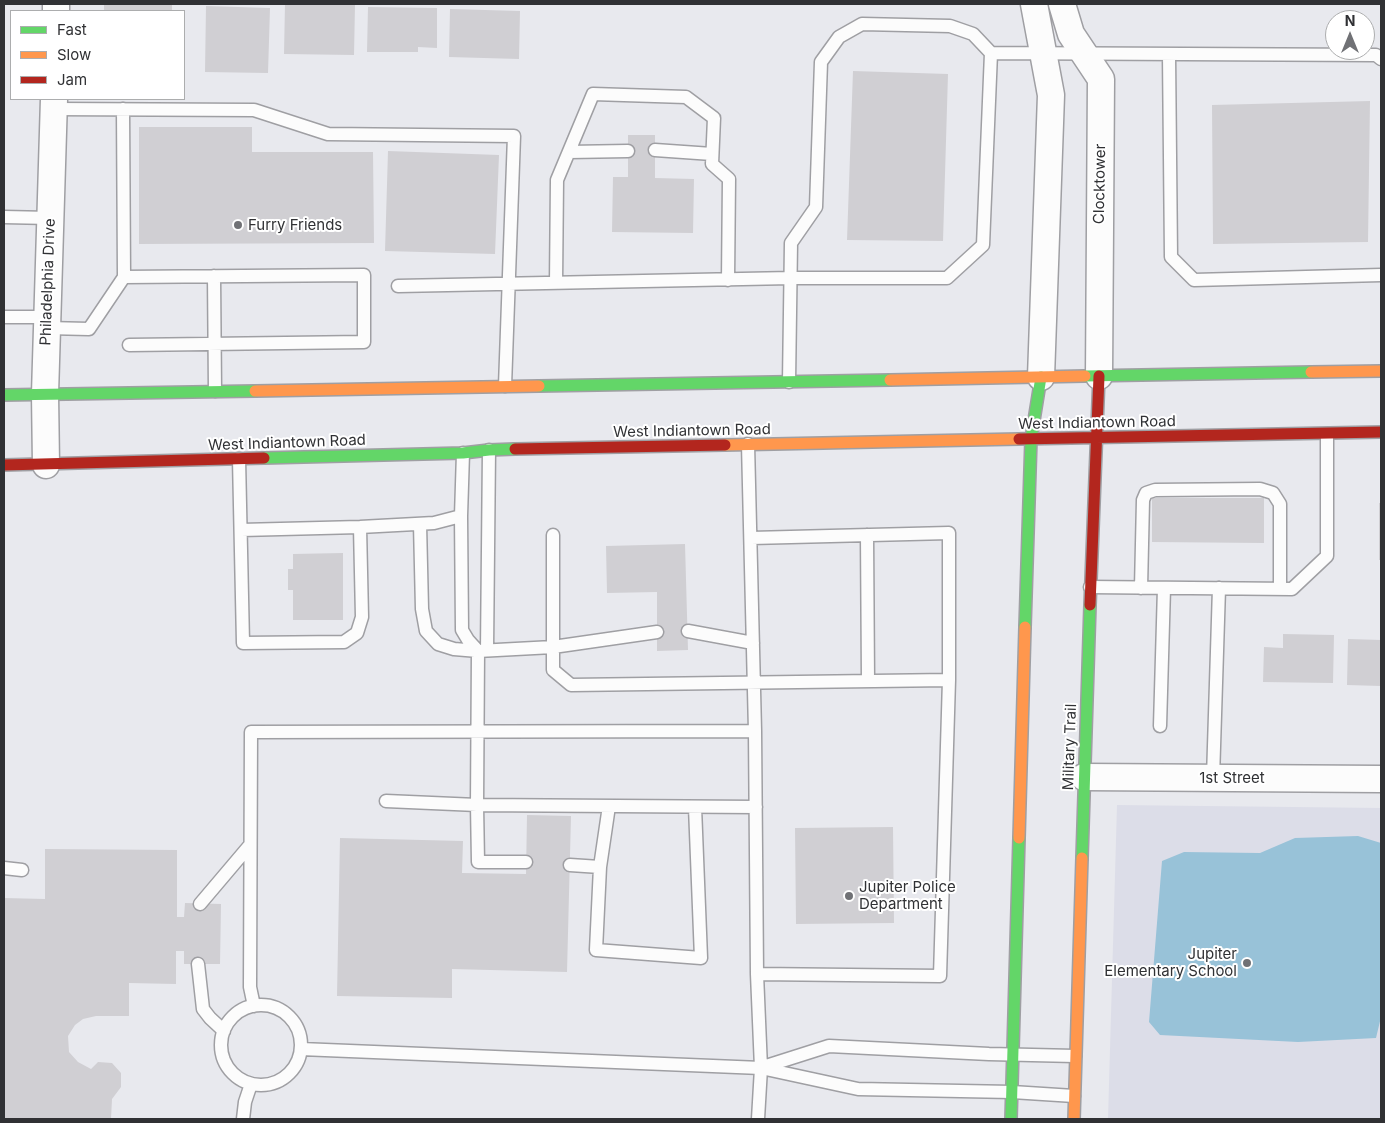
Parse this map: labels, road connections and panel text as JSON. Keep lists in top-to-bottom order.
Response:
{
  "streets": {
    "main road": ["West Indiantown Road", "Military Trail"],
    "street": ["Clocktower", "Philadelphia Drive", "1st Street"]
  },
  "crossings": [
    ["Clocktower", "Military Trail"],
    ["Philadelphia Drive", "West Indiantown Road"],
    ["West Indiantown Road", "Military Trail"],
    ["Military Trail", "1st Street"]
  ],
  "places": ["Furry Friends", "Jupiter Police Department", "Jupiter Elementary School"],
  "legend": ["Fast", "Slow", "Jam"],
  "north": "top"
}
